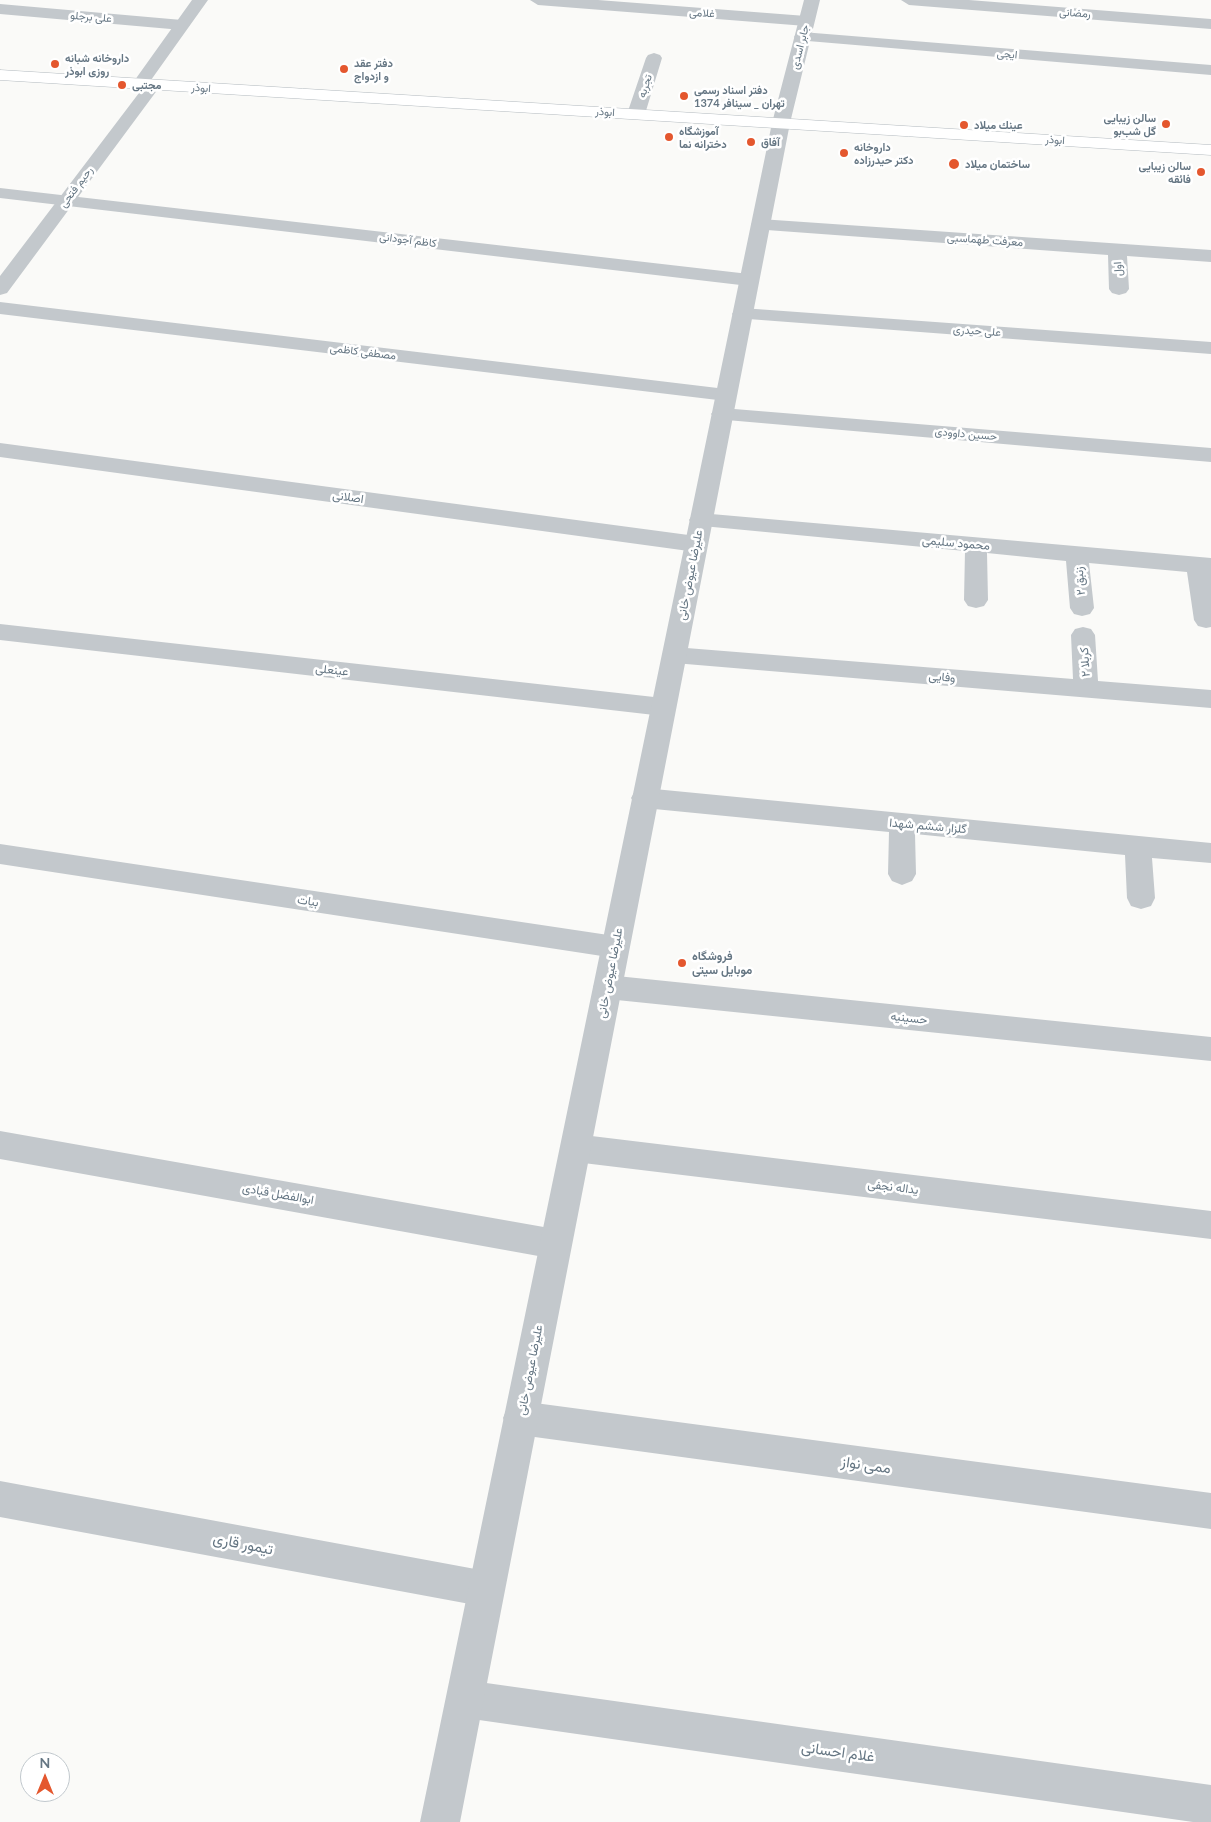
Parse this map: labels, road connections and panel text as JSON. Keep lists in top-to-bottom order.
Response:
{
  "streets": {
    "main road": ["ابوذر"],
    "street": [
      "غلامی",
      "رمضانی",
      "علی برجلو",
      "جابر اسدی",
      "ایجی",
      "تجربه",
      "رحیم فتحی",
      "کاظم آجودانی",
      "معرفت طهماسبی",
      "اول",
      "علی حیدری",
      "مصطفی کاظمی",
      "حسین داوودی",
      "اصلانی",
      "محمود سلیمی",
      "علیرضا عیوض خانی",
      "زنبق ۲",
      "کربلا ۲",
      "عینعلی",
      "وفایی",
      "گلزار ششم شهدا",
      "بیات",
      "حسینیه",
      "یداله نجفی",
      "ابوالفضل قبادی",
      "ممی نواز",
      "تیمور قاری",
      "غلام احسانی"
    ]
  },
  "crossings": [
    ["غلامی", "جابر اسدی"],
    ["علی برجلو", "رحیم فتحی"],
    ["جابر اسدی", "ایجی"],
    ["جابر اسدی", "ابوذر"],
    ["جابر اسدی", "علیرضا عیوض خانی"],
    ["تجربه", "ابوذر"],
    ["ابوذر", "رحیم فتحی"],
    ["ابوذر", "علیرضا عیوض خانی"],
    ["رحیم فتحی", "کاظم آجودانی"],
    ["کاظم آجودانی", "علیرضا عیوض خانی"],
    ["معرفت طهماسبی", "اول"],
    ["معرفت طهماسبی", "علیرضا عیوض خانی"],
    ["علی حیدری", "علیرضا عیوض خانی"],
    ["مصطفی کاظمی", "حسین داوودی"],
    ["مصطفی کاظمی", "علیرضا عیوض خانی"],
    ["حسین داوودی", "علیرضا عیوض خانی"],
    ["اصلانی", "محمود سلیمی"],
    ["اصلانی", "علیرضا عیوض خانی"],
    ["محمود سلیمی", "علیرضا عیوض خانی"],
    ["محمود سلیمی", "زنبق ۲"],
    ["علیرضا عیوض خانی", "عینعلی"],
    ["علیرضا عیوض خانی", "وفایی"],
    ["علیرضا عیوض خانی", "گلزار ششم شهدا"],
    ["علیرضا عیوض خانی", "بیات"],
    ["علیرضا عیوض خانی", "حسینیه"],
    ["علیرضا عیوض خانی", "یداله نجفی"],
    ["علیرضا عیوض خانی", "ابوالفضل قبادی"],
    ["علیرضا عیوض خانی", "ممی نواز"],
    ["علیرضا عیوض خانی", "تیمور قاری"],
    ["علیرضا عیوض خانی", "غلام احسانی"],
    ["کربلا ۲", "وفایی"]
  ],
  "places": [
    "داروخانه شبانه روزی ابوذر",
    "دفتر عقد و ازدواج",
    "مجتبی",
    "دفتر اسناد رسمی 1374 تهران _ سینافر",
    "سالن زیبایی گل شب‌بو",
    "عينك ميلاد",
    "آموزشگاه دخترانه نما",
    "آفاق",
    "داروخانه دکتر حیدرزاده",
    "ساختمان میلاد",
    "سالن زیبایی فائقه",
    "فروشگاه موبایل سیتی"
  ],
  "north": "top"
}
